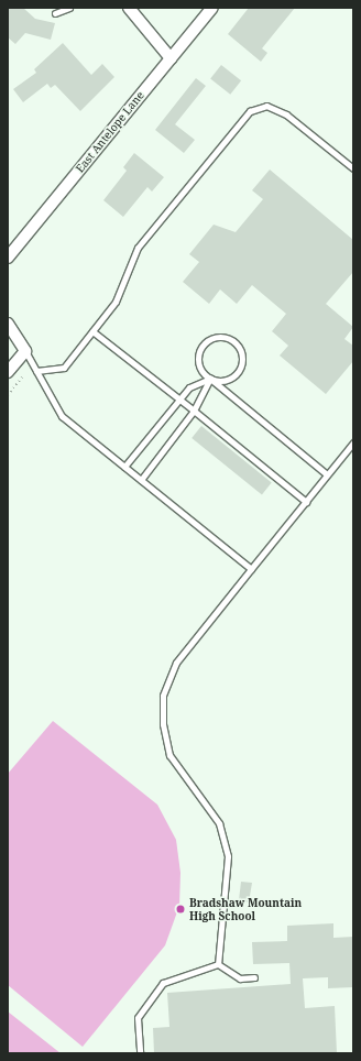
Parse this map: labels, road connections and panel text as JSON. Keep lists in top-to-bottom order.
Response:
{
  "streets": {
    "street": ["East Antelope Lane"]
  },
  "places": ["Bradshaw Mountain High School"]
}
